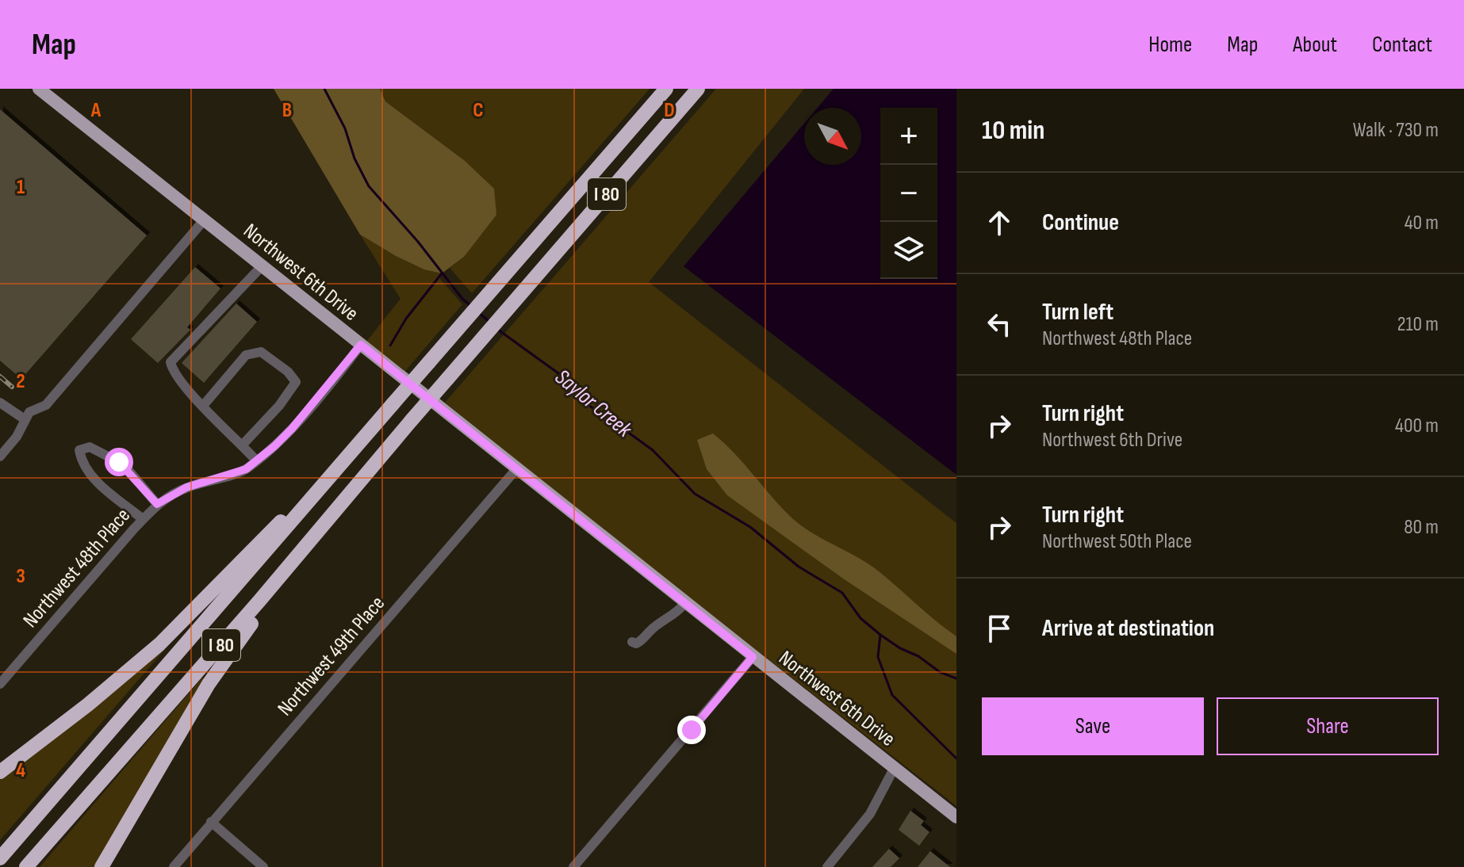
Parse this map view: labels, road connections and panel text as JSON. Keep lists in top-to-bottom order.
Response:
{
  "streets": {
    "highway": ["I 80"],
    "main road": ["Northwest 6th Drive"],
    "street": ["Northwest 48th Place", "Northwest 49th Place"]
  },
  "crossings": [
    ["Northwest 6th Drive", "Northwest 48th Place"],
    ["Northwest 6th Drive", "Northwest 49th Place"]
  ],
  "water": ["Saylor Creek"],
  "north": "bottom right",
  "page": {
    "header": "Map",
    "nav": [
      "Home",
      "Map",
      "About",
      "Contact"
    ],
    "heading": ["10 min", "Walk · 730 m"],
    "map_buttons": ["+", "−"],
    "list": [
      ["Continue", "40 m"],
      ["Turn left", "Northwest 48th Place", "210 m"],
      ["Turn right", "Northwest 6th Drive", "400 m"],
      ["Turn right", "Northwest 50th Place", "80 m"],
      "Arrive at destination"
    ],
    "buttons": ["Save", "Share"]
  },
  "grid": {
    "columns": [
      "A",
      "B",
      "C",
      "D"
    ],
    "rows": [
      "1",
      "2",
      "3",
      "4"
    ]
  }
}
